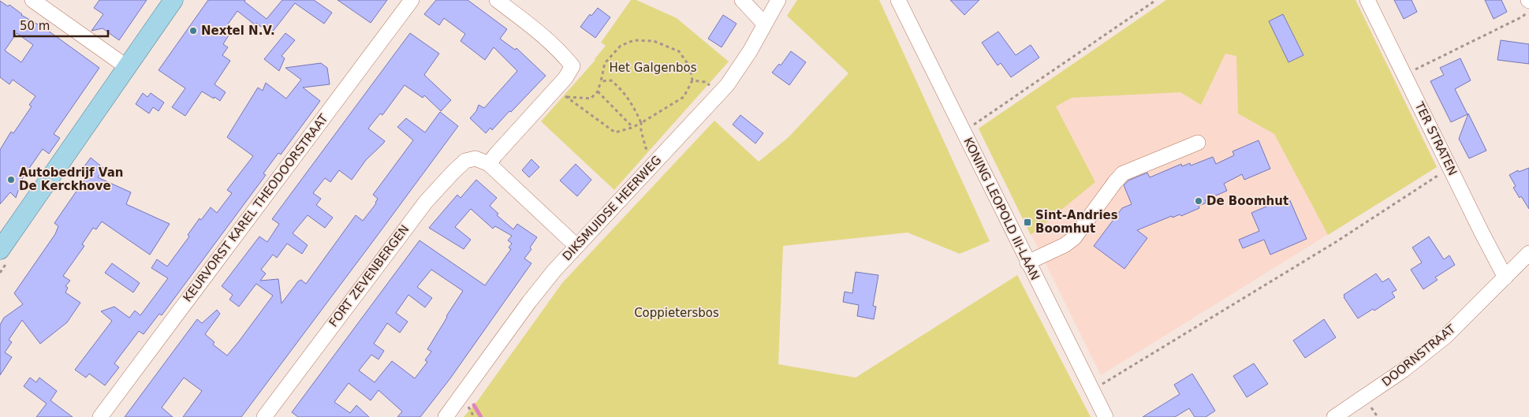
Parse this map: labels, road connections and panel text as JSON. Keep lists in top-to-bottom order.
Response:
{
  "streets": {
    "street": [
      "TER STRATEN",
      "KEURVORST KAREL THEODOORSTRAAT",
      "DIKSMUIDSE HEERWEG",
      "KONING LEOPOLD III-LAAN",
      "FORT ZEVENBERGEN",
      "DOORNSTRAAT"
    ]
  },
  "crossings": [
    ["TER STRATEN", "DOORNSTRAAT"],
    ["DIKSMUIDSE HEERWEG", "FORT ZEVENBERGEN"]
  ],
  "parks": ["Het Galgenbos", "Coppietersbos"],
  "places": {
    "other": ["Nextel N.V.", "Autobedrijf Van De Kerckhove", "De Boomhut"],
    "transit": ["Sint-Andries Boomhut"]
  },
  "scale_bar": "50 m"
}
